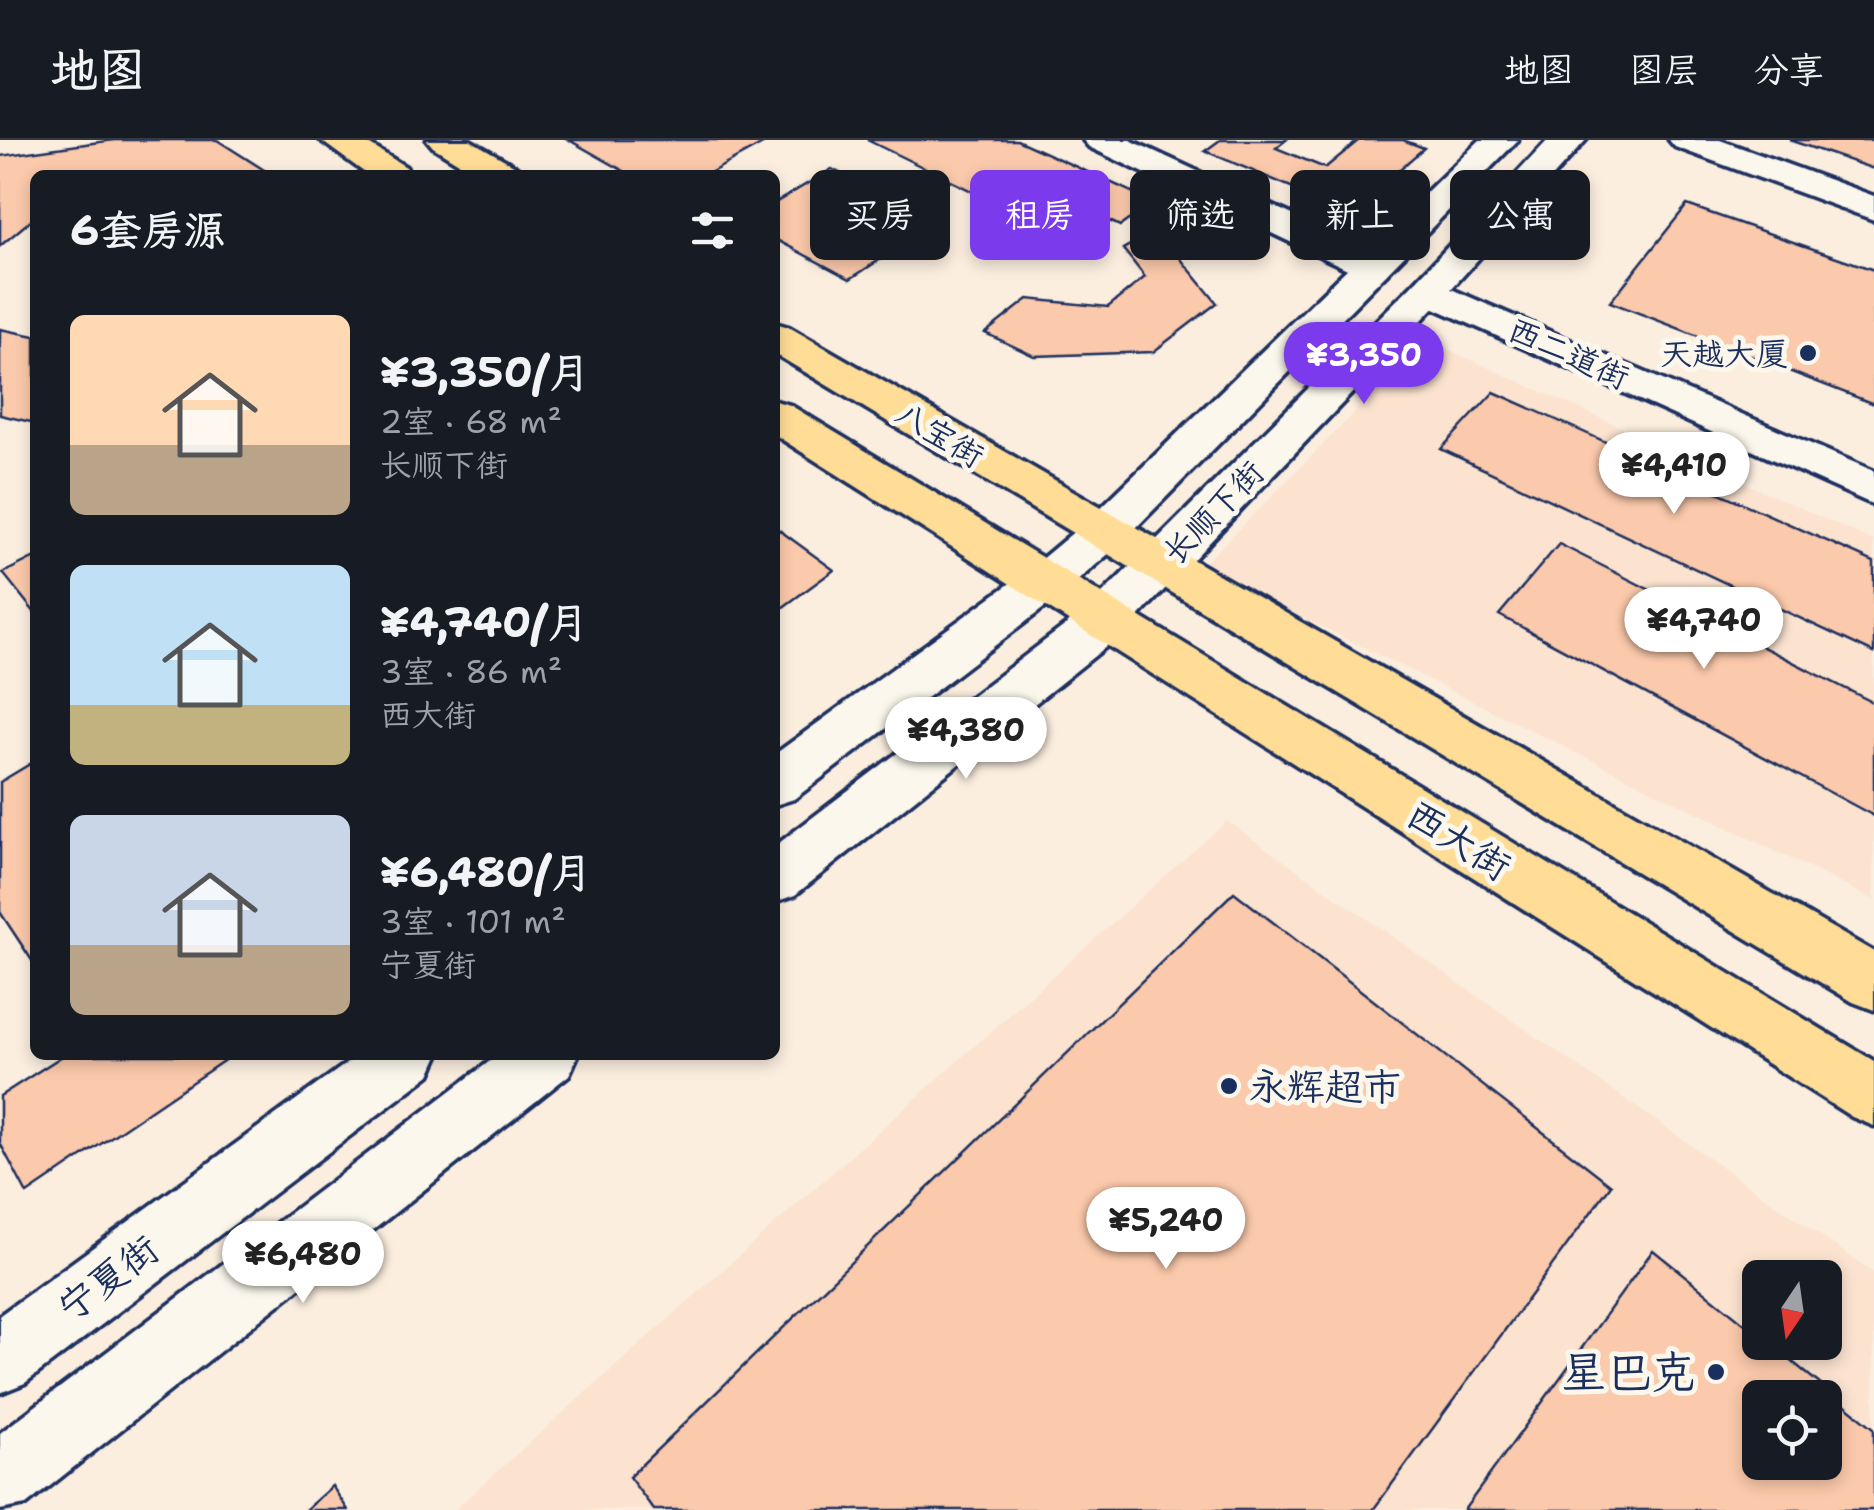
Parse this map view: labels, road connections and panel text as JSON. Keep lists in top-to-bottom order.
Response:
{
  "streets": {
    "main road": [
      "西二道街",
      "八宝街",
      "长顺下街",
      "西大街",
      "宁夏街"
    ]
  },
  "crossings": [
    ["西二道街", "长顺下街"],
    ["八宝街", "长顺下街"],
    ["八宝街", "西大街"],
    ["长顺下街", "西大街"]
  ],
  "places": ["天越大厦", "永辉超市", "星巴克"],
  "north": "bottom",
  "page": {
    "header": "地图",
    "nav": ["地图", "图层", "分享"],
    "chip": [
      "买房",
      "租房",
      "筛选",
      "新上",
      "公寓"
    ],
    "heading": "6套房源",
    "list": [
      {
        "name": "¥3,350/月",
        "note": "2室 · 68 m² · 长顺下街"
      },
      {
        "name": "¥4,740/月",
        "note": "3室 · 86 m² · 西大街"
      },
      {
        "name": "¥6,480/月",
        "note": "3室 · 101 m² · 宁夏街"
      }
    ],
    "price": [
      "¥3,350",
      "¥4,410",
      "¥4,740",
      "¥4,380",
      "¥5,240",
      "¥6,480"
    ]
  }
}
